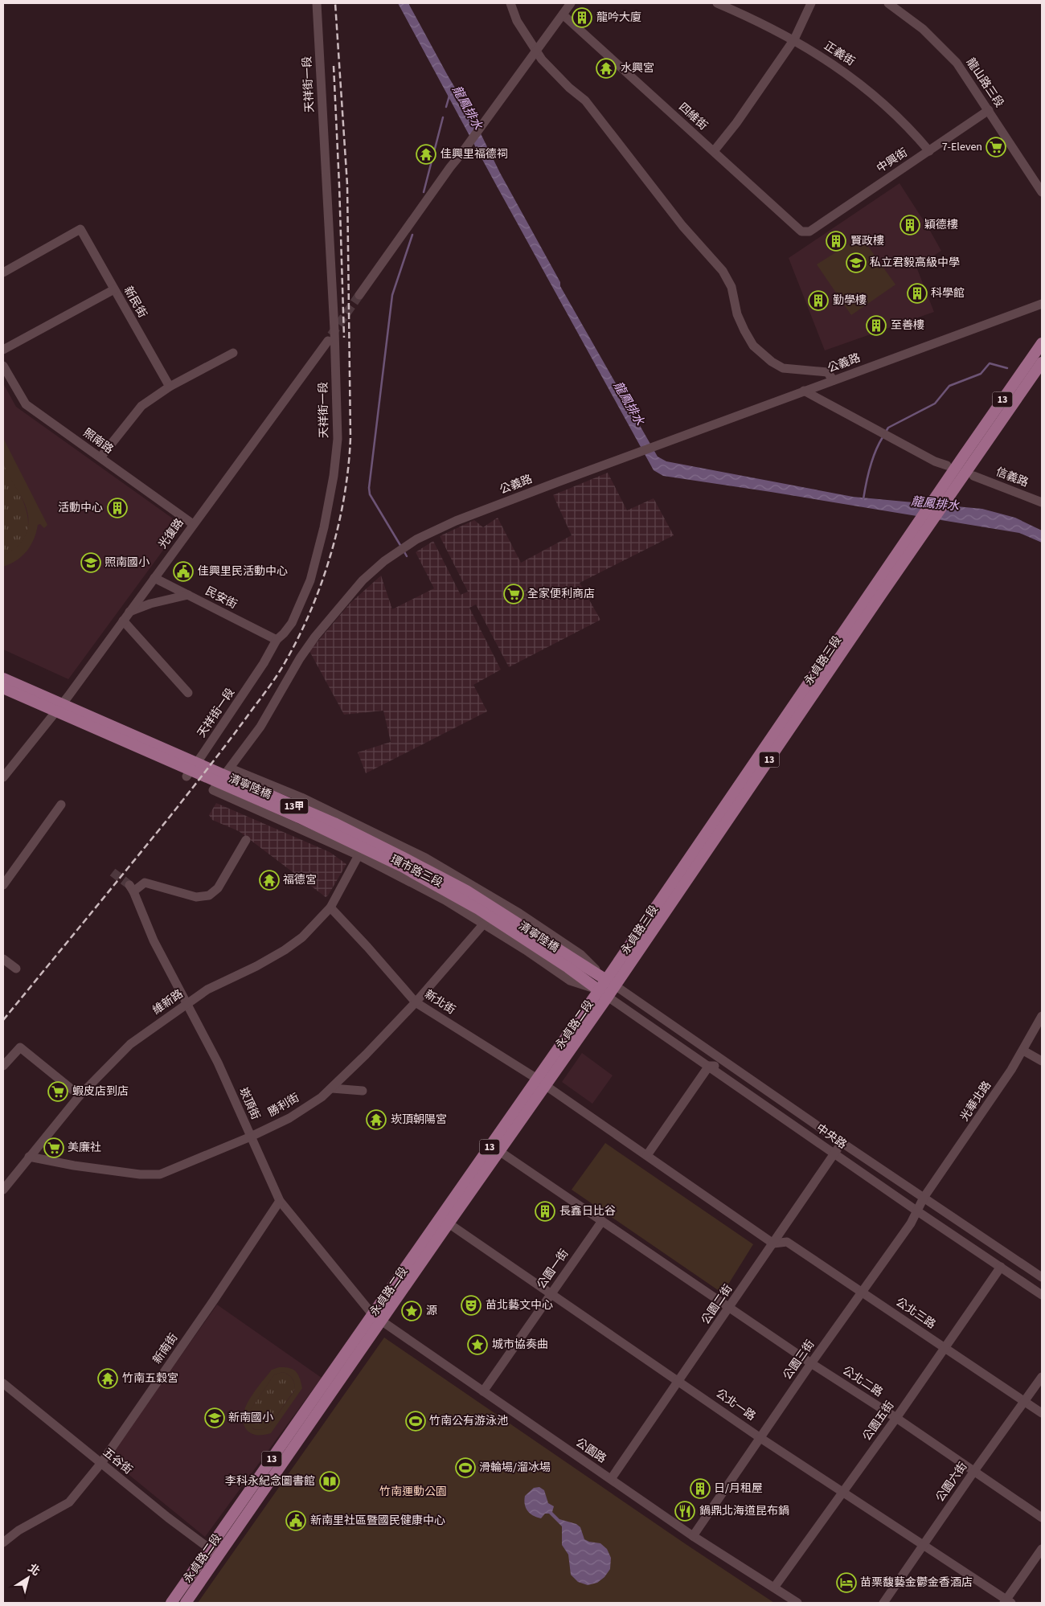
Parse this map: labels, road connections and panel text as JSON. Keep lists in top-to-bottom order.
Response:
{
  "streets": {
    "main road": [
      "13",
      "永貞路三段",
      "清寧陸橋",
      "13甲",
      "永貞路二段"
    ],
    "street": [
      "正義街",
      "龍山路三段",
      "天祥街一段",
      "四維街",
      "中興街",
      "新民街",
      "公義路",
      "照南路",
      "信義路",
      "光復路",
      "民安街",
      "環市路三段",
      "維新路",
      "新北街",
      "光華北路",
      "崁頂街",
      "勝利街",
      "中央路",
      "公園一街",
      "公園二街",
      "公北三路",
      "新南街",
      "公園三街",
      "公北二路",
      "公北一路",
      "公園五街",
      "公園路",
      "五谷街",
      "公園六街"
    ]
  },
  "crossings": [
    ["正義街", "中興街"],
    ["龍山路三段", "中興街"],
    ["天祥街一段", "光復路"],
    ["天祥街一段", "民安街"],
    ["四維街", "中興街"],
    ["公義路", "環市路三段"],
    ["照南路", "光復路"],
    ["光復路", "民安街"],
    ["永貞路三段", "13甲"],
    ["永貞路三段", "環市路三段"],
    ["永貞路三段", "永貞路二段"],
    ["永貞路三段", "中央路"],
    ["清寧陸橋", "13甲"],
    ["13甲", "環市路三段"],
    ["13甲", "永貞路二段"],
    ["13甲", "中央路"],
    ["環市路三段", "維新路"],
    ["環市路三段", "永貞路二段"],
    ["環市路三段", "勝利街"],
    ["環市路三段", "中央路"],
    ["維新路", "新北街"],
    ["維新路", "崁頂街"],
    ["維新路", "勝利街"],
    ["新北街", "永貞路二段"],
    ["新北街", "勝利街"],
    ["新北街", "公園二街"],
    ["新北街", "公北三路"],
    ["永貞路二段", "崁頂街"],
    ["永貞路二段", "中央路"],
    ["永貞路二段", "公北二路"],
    ["永貞路二段", "公北一路"],
    ["永貞路二段", "公園路"],
    ["永貞路二段", "五谷街"],
    ["光華北路", "中央路"],
    ["光華北路", "公園三街"],
    ["崁頂街", "勝利街"],
    ["崁頂街", "新南街"],
    ["崁頂街", "公園路"],
    ["中央路", "公園二街"],
    ["中央路", "公園三街"],
    ["中央路", "公園五街"],
    ["公園一街", "公北二路"],
    ["公園一街", "公北一路"],
    ["公園一街", "公園路"],
    ["公園二街", "公北三路"],
    ["公園二街", "公北二路"],
    ["公園二街", "公北一路"],
    ["公園二街", "公園路"],
    ["公北三路", "公園三街"],
    ["公北三路", "公園五街"],
    ["公北三路", "公園六街"],
    ["新南街", "五谷街"],
    ["公園三街", "公北二路"],
    ["公園三街", "公北一路"],
    ["公園三街", "公園路"],
    ["公北二路", "公園五街"],
    ["公北二路", "公園六街"],
    ["公北一路", "公園五街"],
    ["公北一路", "公園六街"],
    ["公園五街", "公園路"]
  ],
  "water": ["龍鳳排水"],
  "parks": ["竹南運動公園"],
  "places": {
    "building": [
      "龍吟大廈",
      "穎德樓",
      "賢政樓",
      "科學館",
      "勤學樓",
      "至善樓",
      "活動中心",
      "長鑫日比谷",
      "日/月租屋"
    ],
    "temple": [
      "水興宮",
      "佳興里福德祠",
      "福德宮",
      "崁頂朝陽宮",
      "竹南五穀宮"
    ],
    "supermarket": [
      "7-Eleven",
      "全家便利商店",
      "蝦皮店到店",
      "美廉社"
    ],
    "school or university": ["私立君毅高級中學", "照南國小", "新南國小"],
    "public building": ["佳興里民活動中心", "新南里社區暨國民健康中心"],
    "theatre": ["苗北藝文中心"],
    "place": ["源", "城市協奏曲"],
    "sports": ["竹南公有游泳池", "滑輪場/溜冰場"],
    "library": ["李科永紀念圖書館"],
    "restaurant": ["鍋鼎北海道昆布鍋"],
    "hotel": ["苗栗馥藝金鬱金香酒店"]
  },
  "north": "top right"
}
